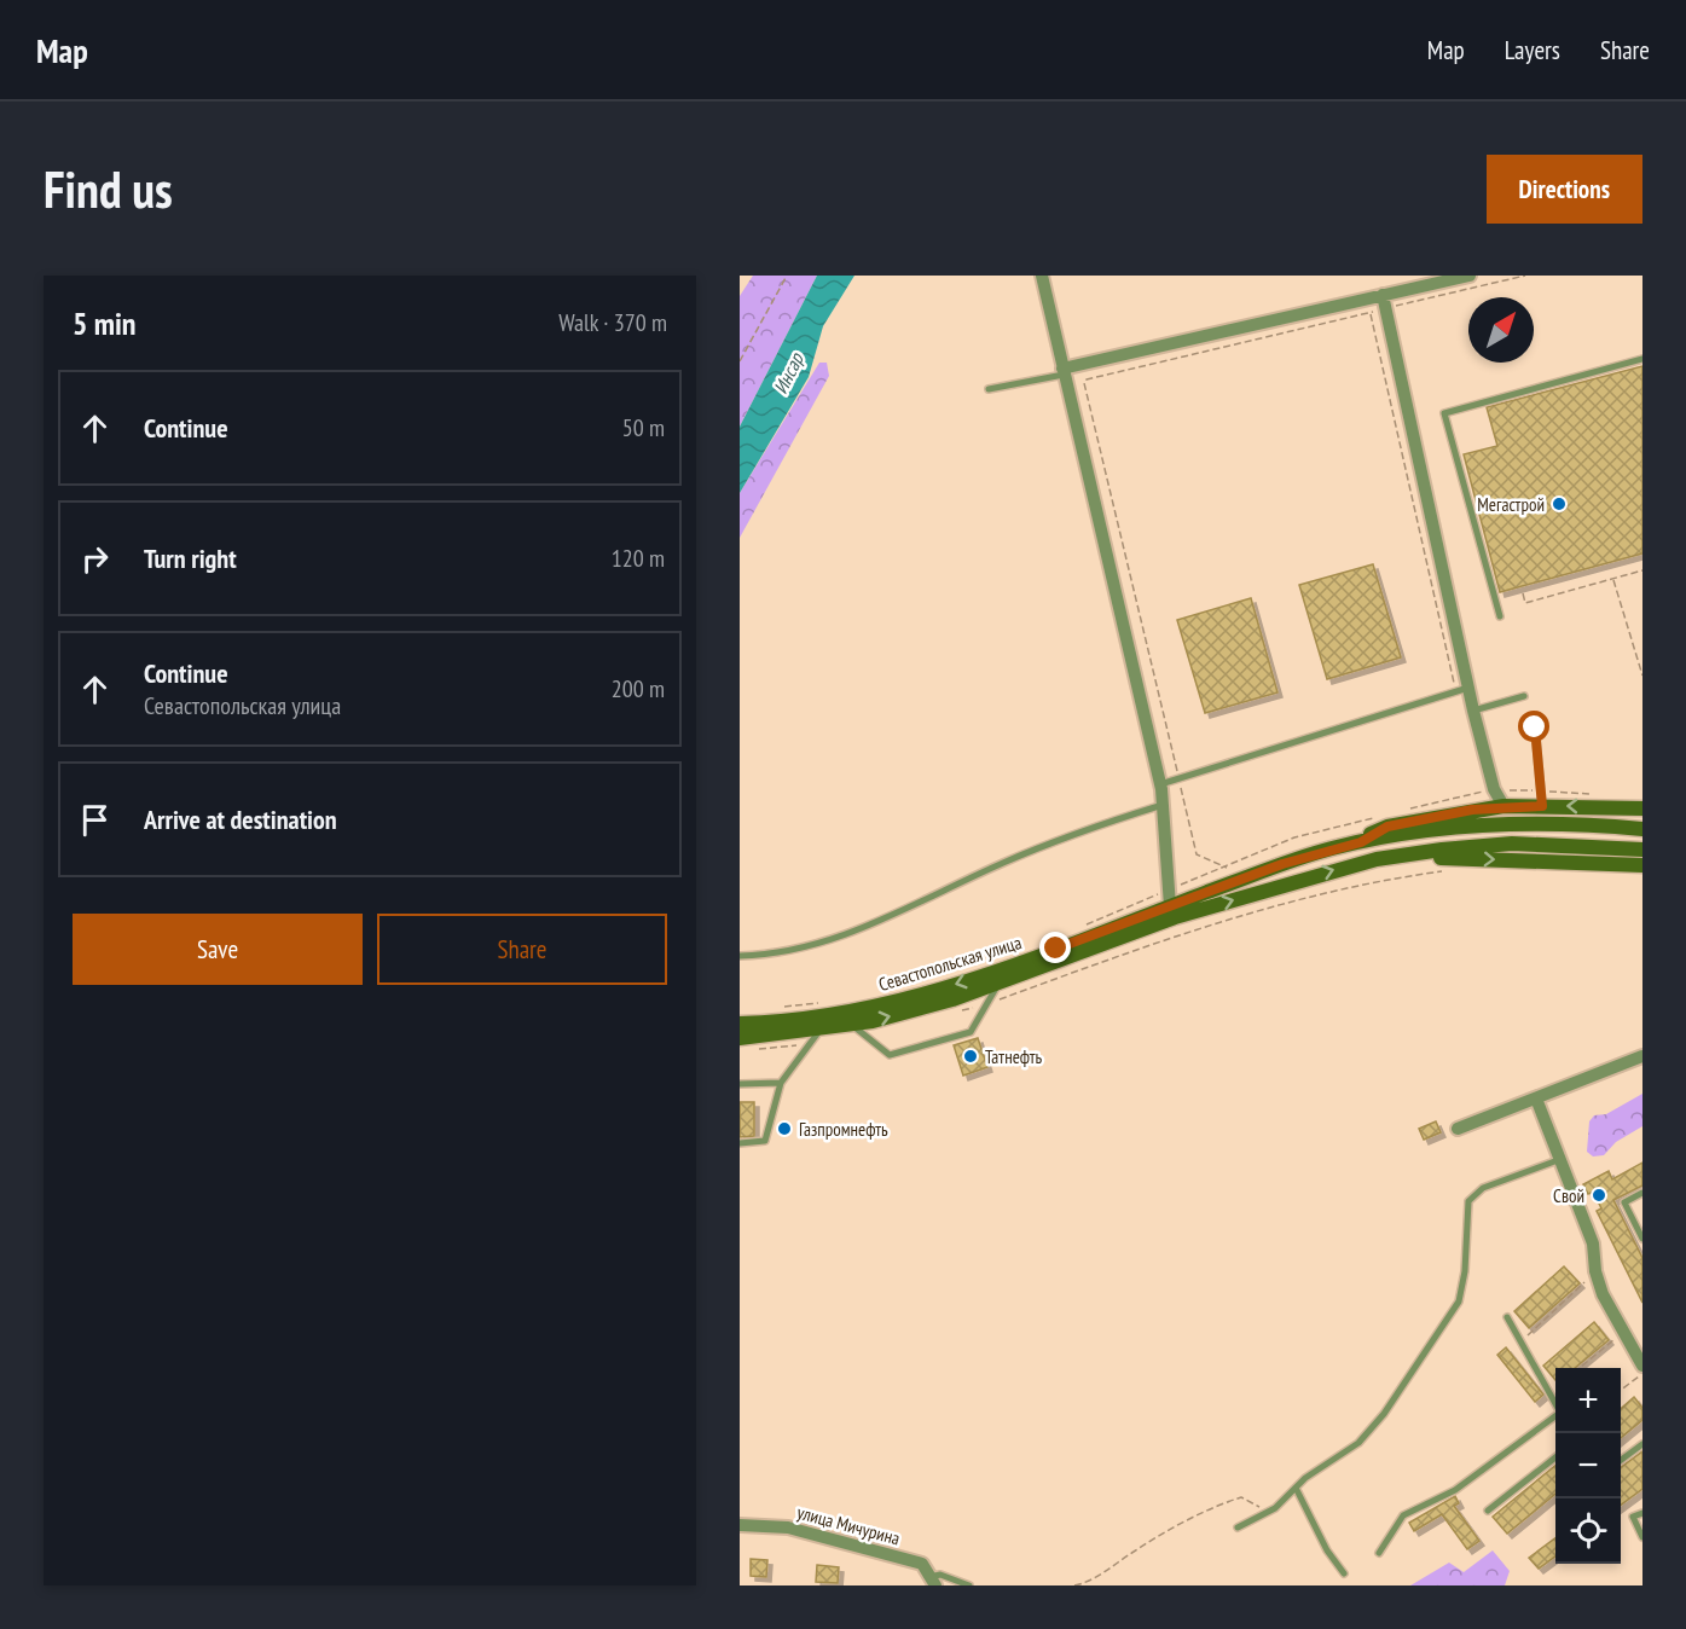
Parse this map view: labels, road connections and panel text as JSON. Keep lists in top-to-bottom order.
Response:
{
  "streets": {
    "main road": ["Севастопольская улица"],
    "street": ["улица Мичурина"]
  },
  "water": ["Инсар"],
  "places": [
    "Мегастрой",
    "Татнефть",
    "Газпромнефть",
    "Свой"
  ],
  "north": "top right",
  "page": {
    "header": "Map",
    "nav": ["Map", "Layers", "Share"],
    "buttons": [
      "Directions",
      ["Save", "Share"]
    ],
    "title": "Find us",
    "heading": ["5 min", "Walk · 370 m"],
    "list": [
      ["Continue", "50 m"],
      ["Turn right", "120 m"],
      ["Continue", "Севастопольская улица", "200 m"],
      "Arrive at destination"
    ],
    "map_buttons": ["+", "−"]
  }
}
